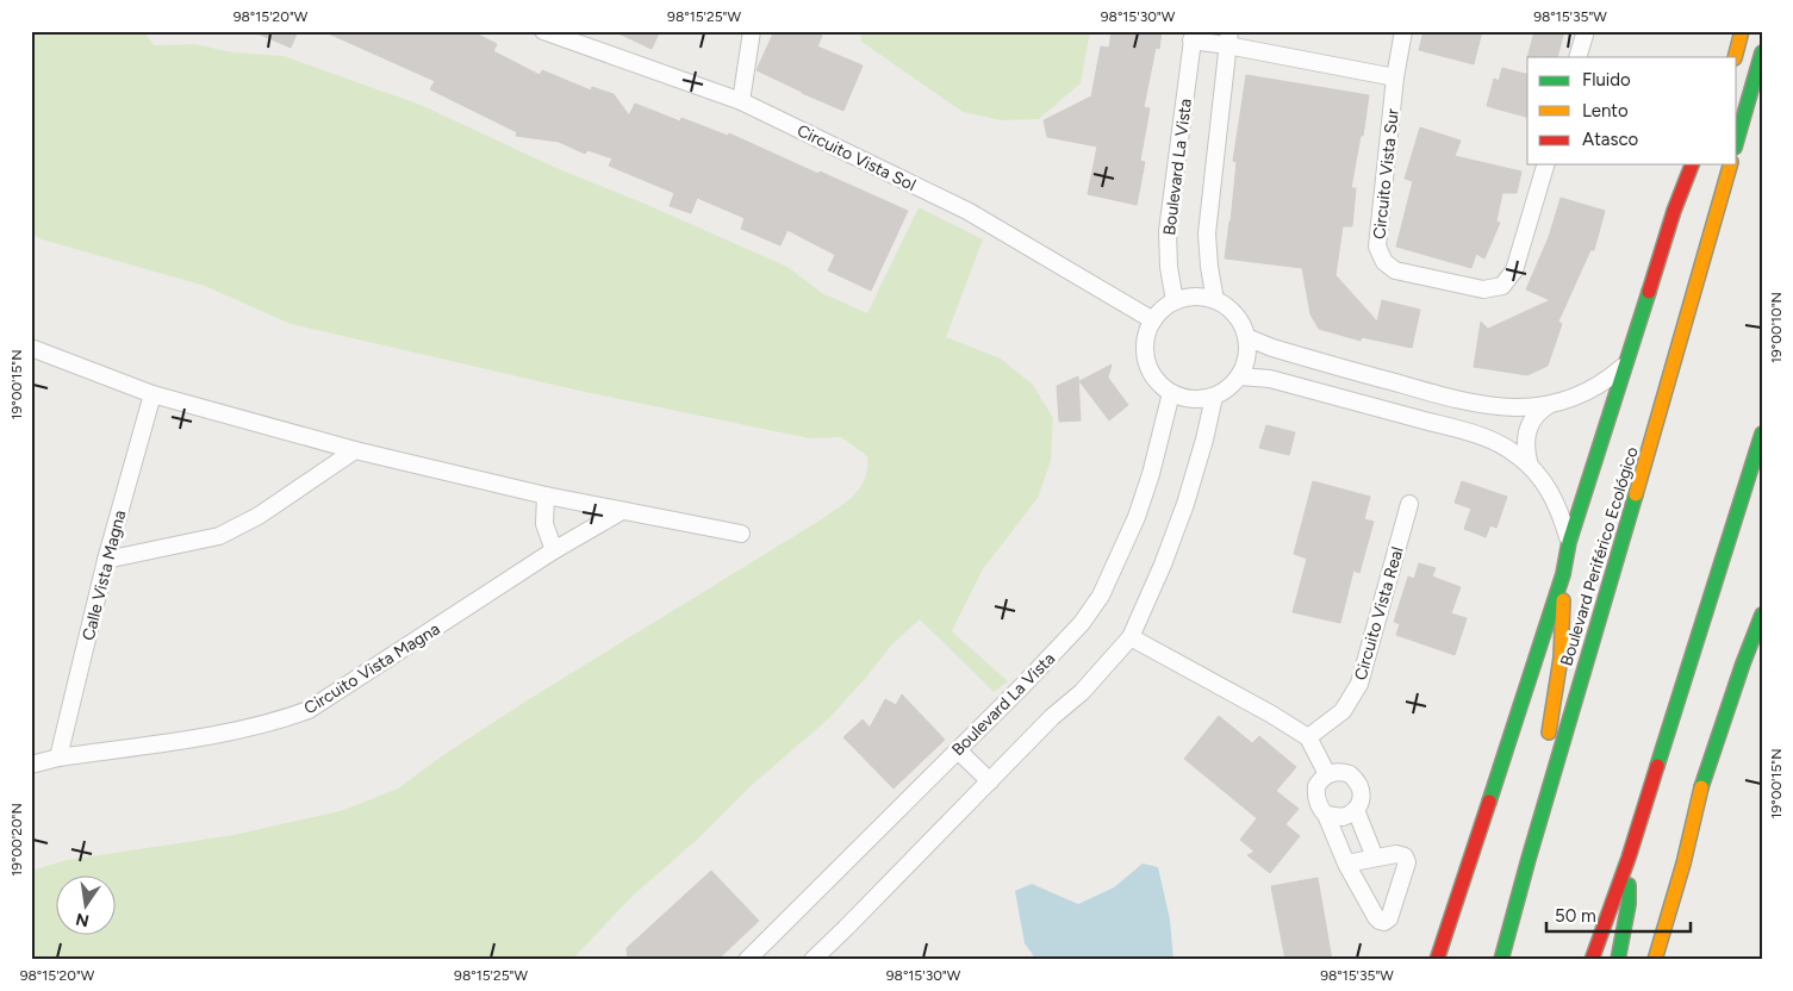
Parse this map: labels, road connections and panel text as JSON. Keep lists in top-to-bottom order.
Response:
{
  "streets": {
    "main road": ["Boulevard Periférico Ecológico"],
    "street": [
      "Circuito Vista Sol",
      "Boulevard La Vista",
      "Circuito Vista Sur",
      "Calle Vista Magna",
      "Circuito Vista Real",
      "Circuito Vista Magna"
    ]
  },
  "crossings": [
    ["Circuito Vista Sol", "Boulevard La Vista"],
    ["Calle Vista Magna", "Circuito Vista Magna"]
  ],
  "legend": ["Fluido", "Lento", "Atasco"],
  "scale_bar": "50 m",
  "north": "bottom",
  "coordinates": [
    "98°15'20\"W",
    "98°15'25\"W",
    "98°15'30\"W",
    "98°15'35\"W",
    "19°00'10\"N",
    "19°00'15\"N",
    "19°00'20\"N"
  ]
}
